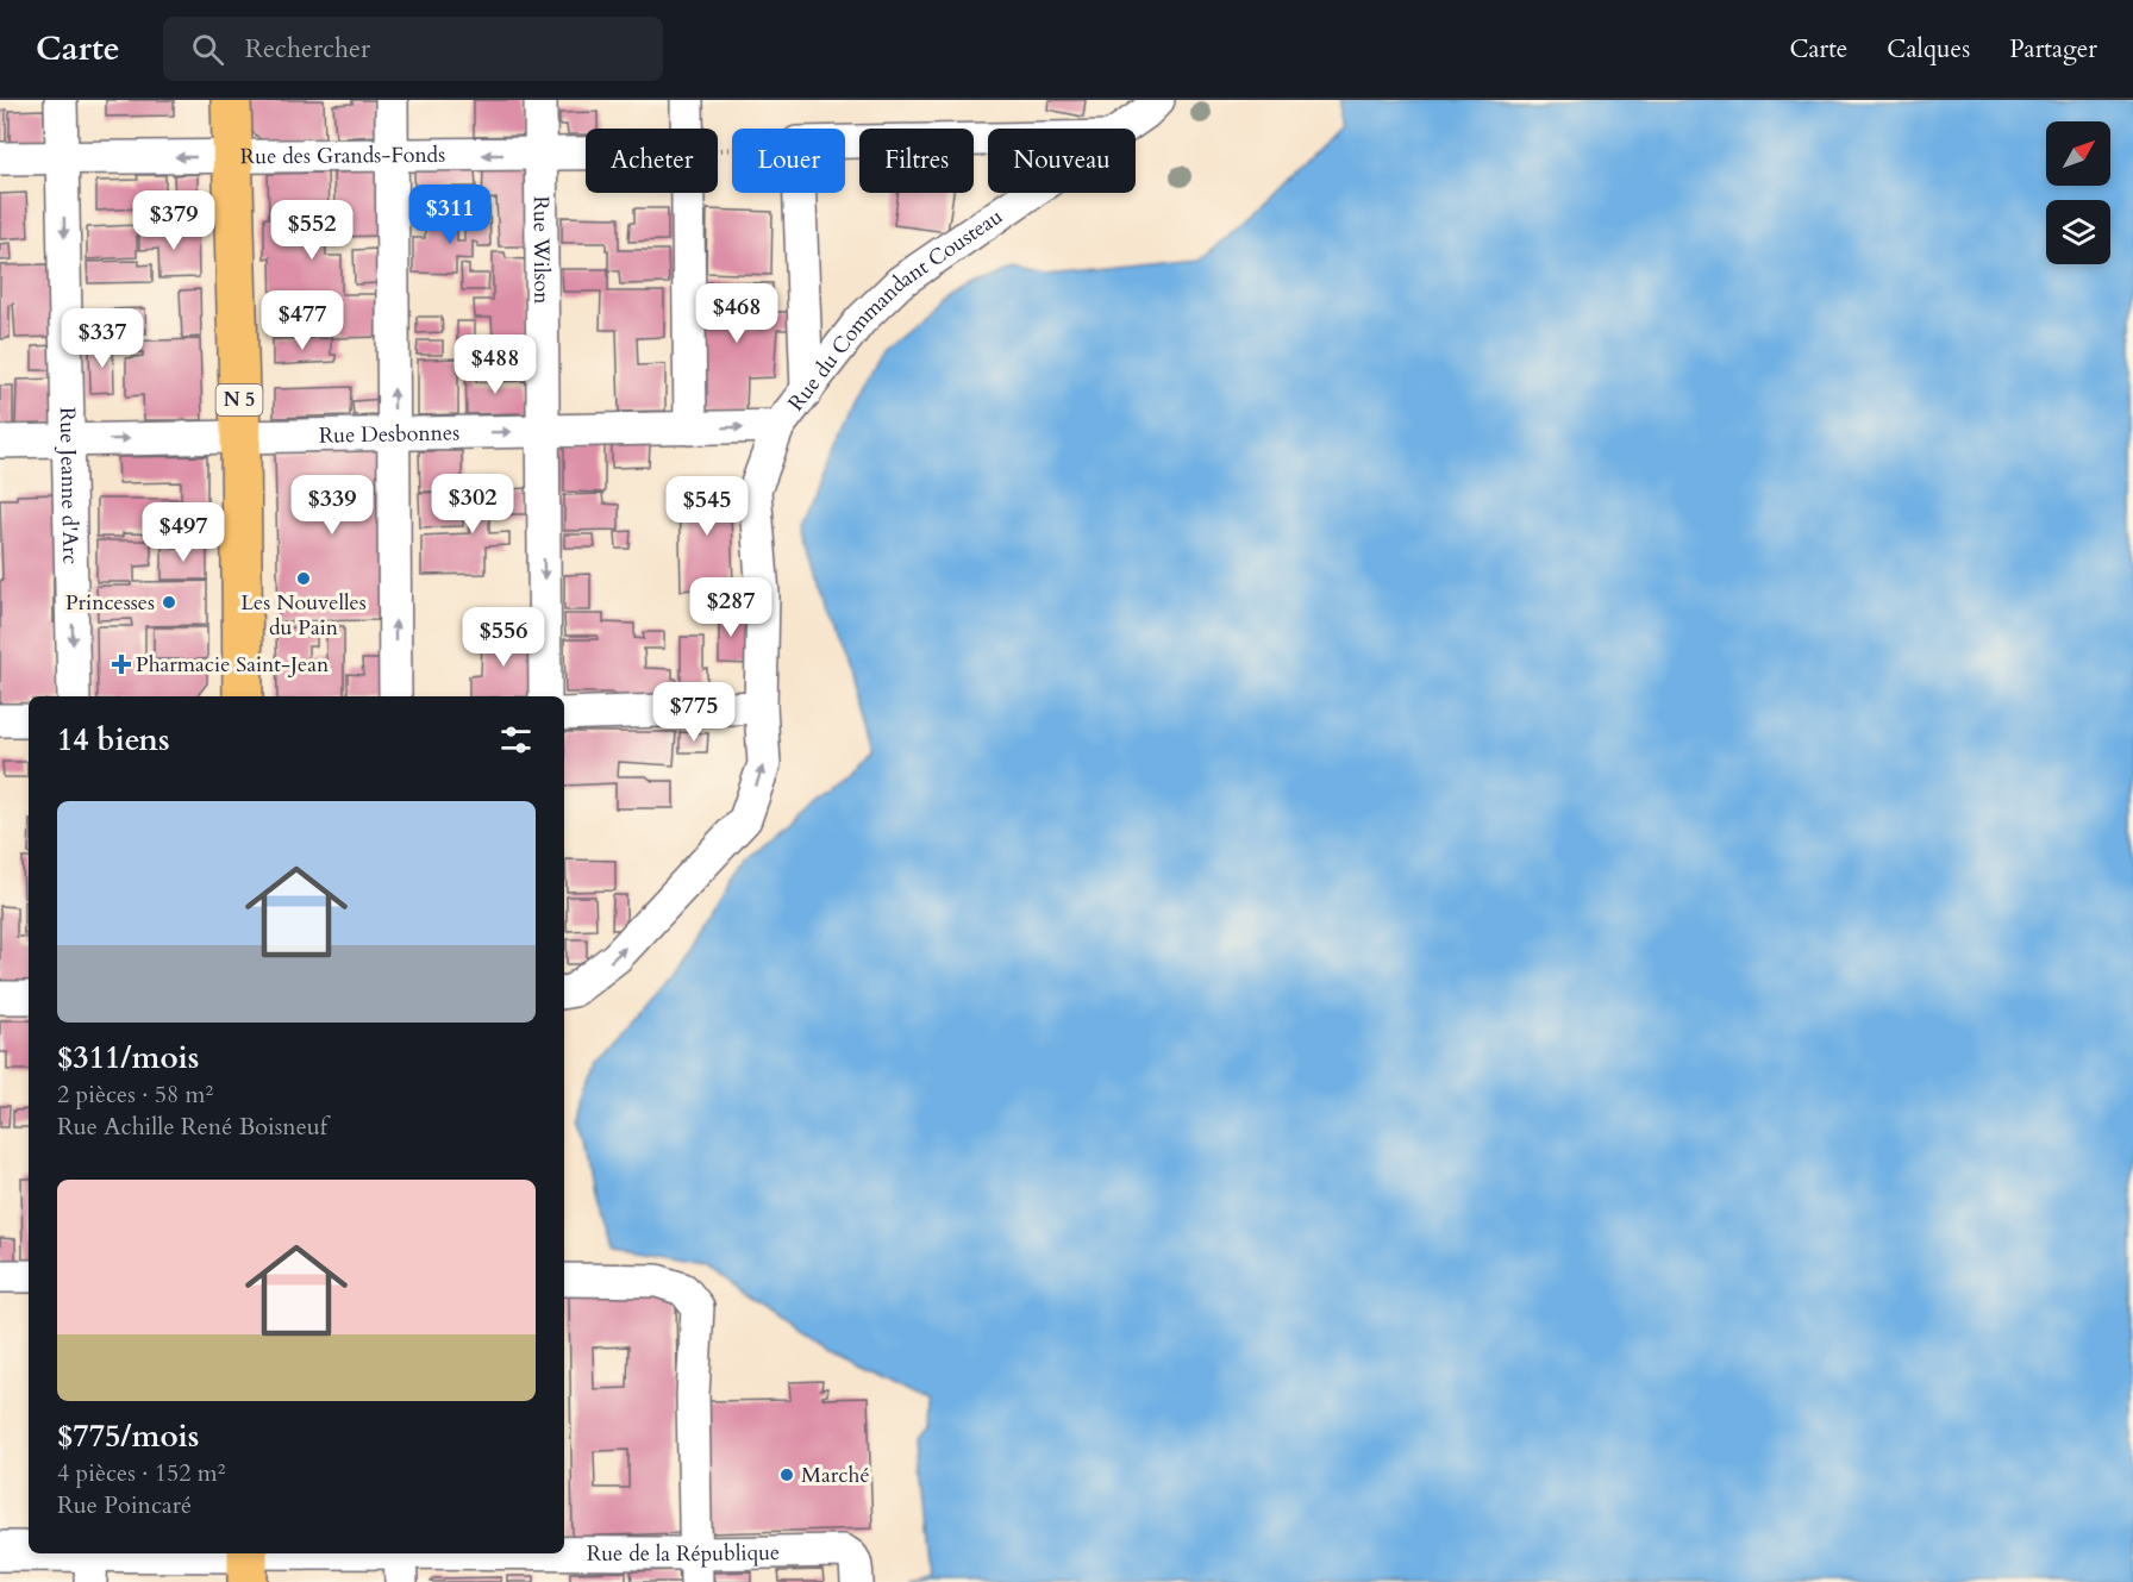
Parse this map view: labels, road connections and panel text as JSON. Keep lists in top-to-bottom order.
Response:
{
  "streets": {
    "main road": ["N 5"],
    "street": [
      "Rue des Grands-Fonds",
      "Rue Wilson",
      "Rue du Commandant Cousteau",
      "Rue Desbonnes",
      "Rue Jeanne d'Arc",
      "Rue de la République"
    ]
  },
  "crossings": [
    ["Rue des Grands-Fonds", "Rue Wilson"],
    ["Rue des Grands-Fonds", "N 5"],
    ["Rue des Grands-Fonds", "Rue Jeanne d'Arc"],
    ["Rue Wilson", "Rue Desbonnes"],
    ["Rue du Commandant Cousteau", "Rue Desbonnes"],
    ["N 5", "Rue Desbonnes"],
    ["Rue Desbonnes", "Rue Jeanne d'Arc"]
  ],
  "one_way": ["Rue des Grands-Fonds", "Rue Desbonnes", "Rue Jeanne d'Arc"],
  "places": {
    "other": ["Les Nouvelles du Pain", "Princesses", "Marché"],
    "health": ["Pharmacie Saint-Jean"]
  },
  "north": "top right",
  "page": {
    "header": "Carte",
    "search": "Rechercher",
    "nav": ["Carte", "Calques", "Partager"],
    "chip": [
      "Acheter",
      "Louer",
      "Filtres",
      "Nouveau"
    ],
    "price": [
      "$311",
      "$379",
      "$552",
      "$468",
      "$477",
      "$337",
      "$488",
      "$302",
      "$339",
      "$545",
      "$497",
      "$287",
      "$556",
      "$775"
    ],
    "heading": "14 biens",
    "list": [
      {
        "name": "$311/mois",
        "note": "2 pièces · 58 m² · Rue Achille René Boisneuf"
      },
      {
        "name": "$775/mois",
        "note": "4 pièces · 152 m² · Rue Poincaré"
      }
    ]
  }
}
